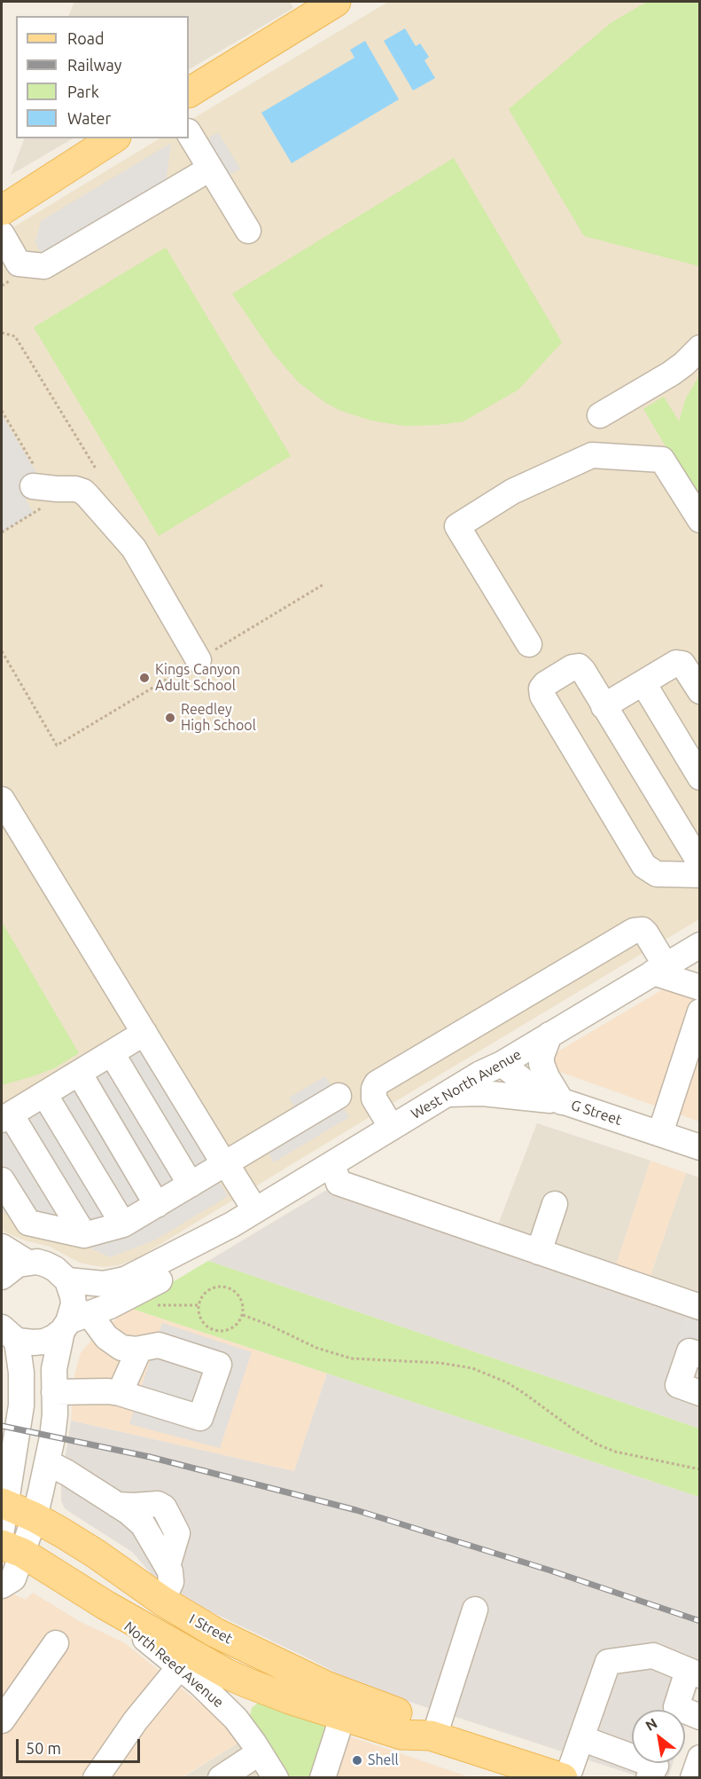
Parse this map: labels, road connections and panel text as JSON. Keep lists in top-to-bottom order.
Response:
{
  "streets": {
    "main road": ["I Street"],
    "street": ["West North Avenue", "G Street", "North Reed Avenue"]
  },
  "crossings": [
    ["West North Avenue", "G Street"],
    ["I Street", "North Reed Avenue"]
  ],
  "places": ["Kings Canyon Adult School", "Reedley High School", "Shell"],
  "legend": [
    "Road",
    "Railway",
    "Park",
    "Water"
  ],
  "scale_bar": "50 m",
  "north": "top left"
}
